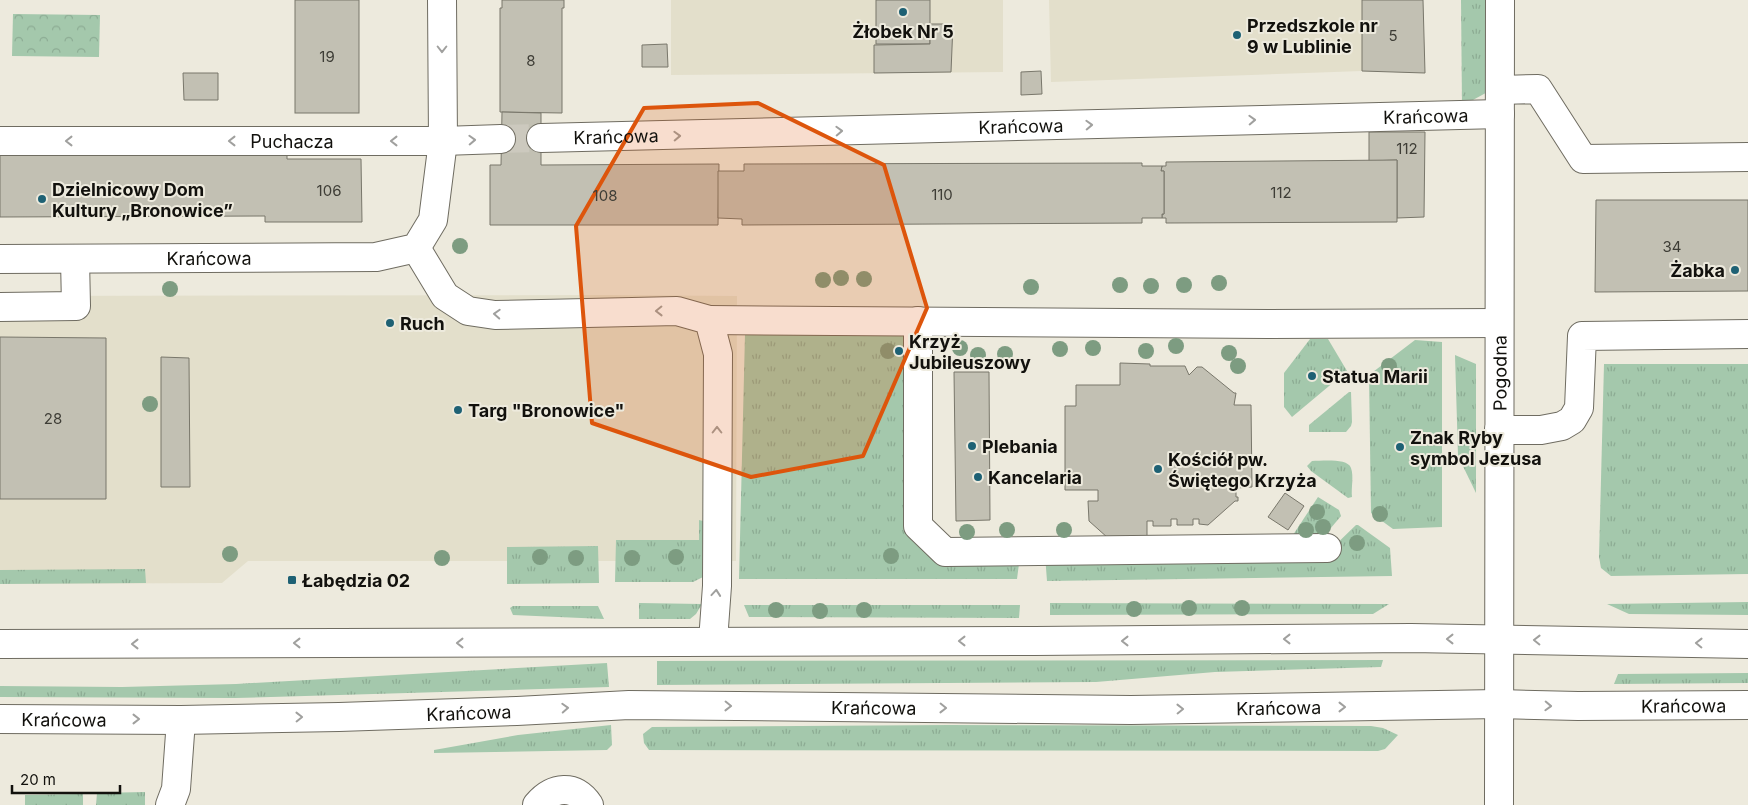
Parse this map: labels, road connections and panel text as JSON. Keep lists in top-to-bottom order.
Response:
{
  "streets": {
    "street": ["Krańcowa", "Puchacza", "Pogodna"]
  },
  "crossings": [
    ["Krańcowa", "Pogodna"]
  ],
  "places": {
    "other": [
      "Żłobek Nr 5",
      "Przedszkole nr 9 w Lublinie",
      "Dzielnicowy Dom Kultury „Bronowice”",
      "Żabka",
      "Ruch",
      "Krzyż Jubileuszowy",
      "Statua Marii",
      "Targ \"Bronowice\"",
      "Plebania",
      "Znak Ryby symbol Jezusa",
      "Kościół pw. Świętego Krzyża",
      "Kancelaria"
    ],
    "transit": ["Łabędzia 02"]
  },
  "house_numbers": [
    "5",
    "19",
    "8",
    "112",
    "106",
    "112",
    "110",
    "108",
    "34",
    "28"
  ],
  "scale_bar": "20 m"
}
